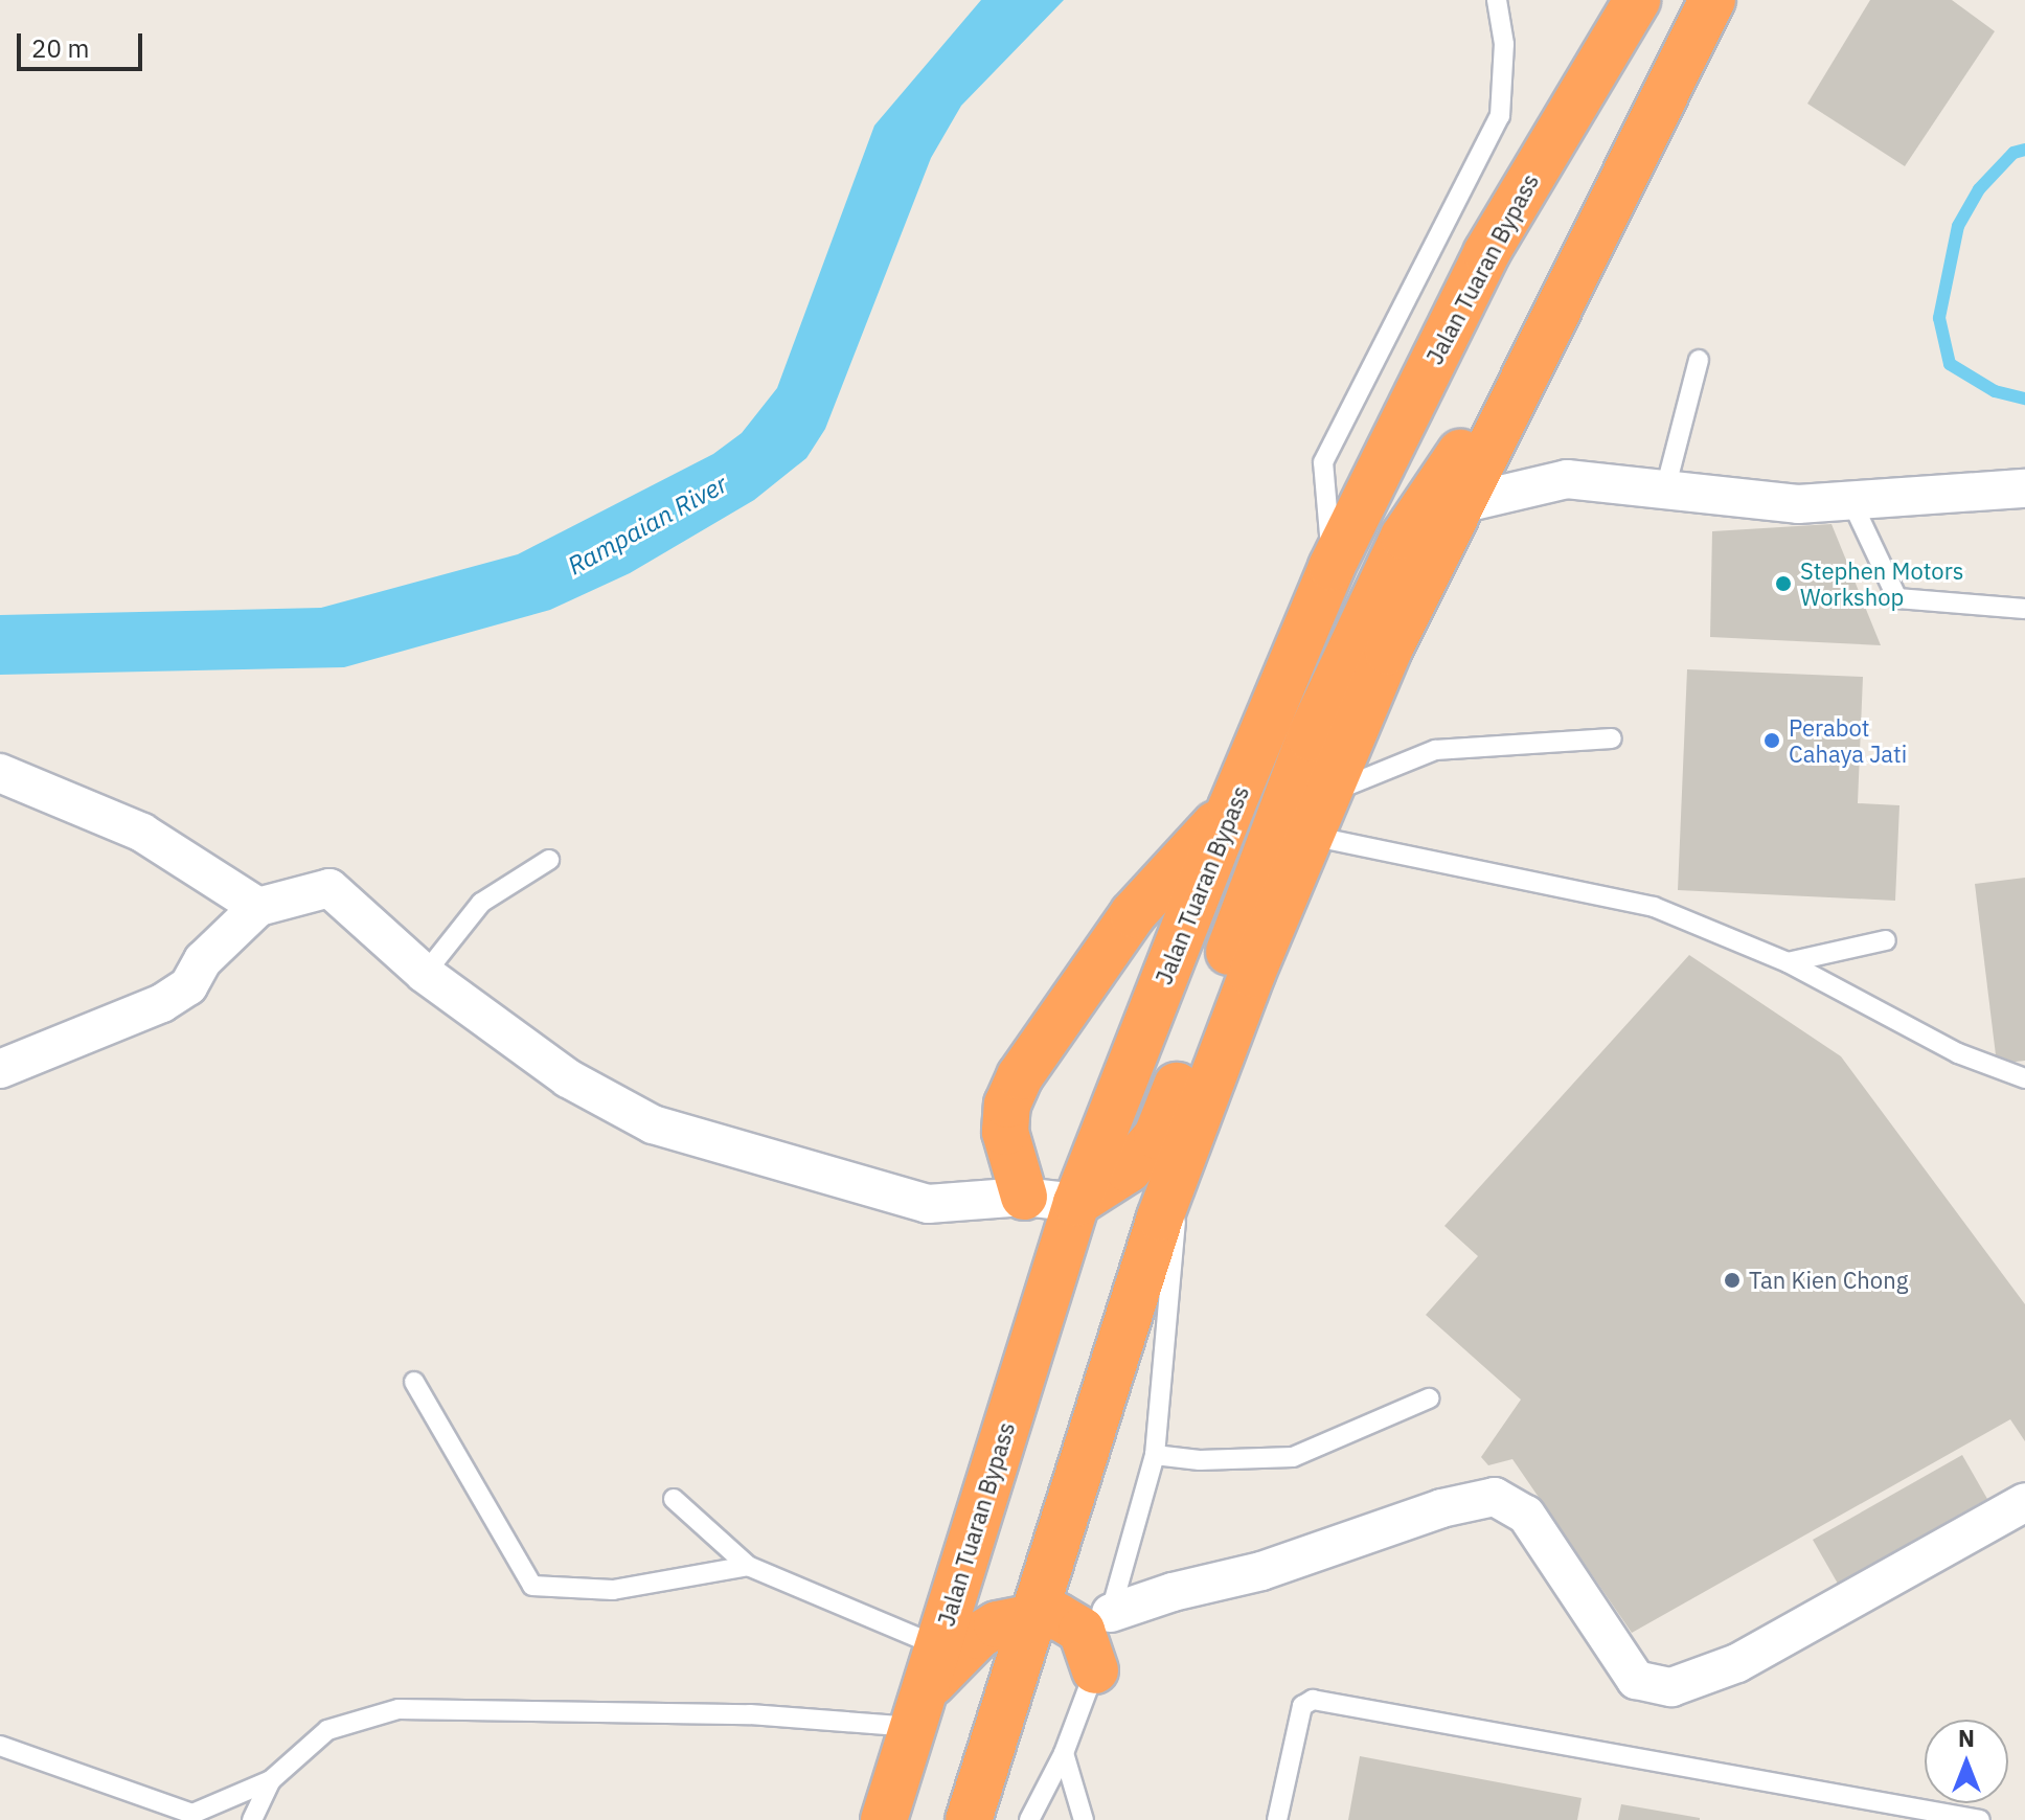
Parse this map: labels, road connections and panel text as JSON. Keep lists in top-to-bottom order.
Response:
{
  "streets": {
    "highway": ["Jalan Tuaran Bypass"]
  },
  "water": ["Rampaian River"],
  "places": ["Stephen Motors Workshop", "Perabot Cahaya Jati", "Tan Kien Chong"],
  "scale_bar": "20 m",
  "north": "top"
}
